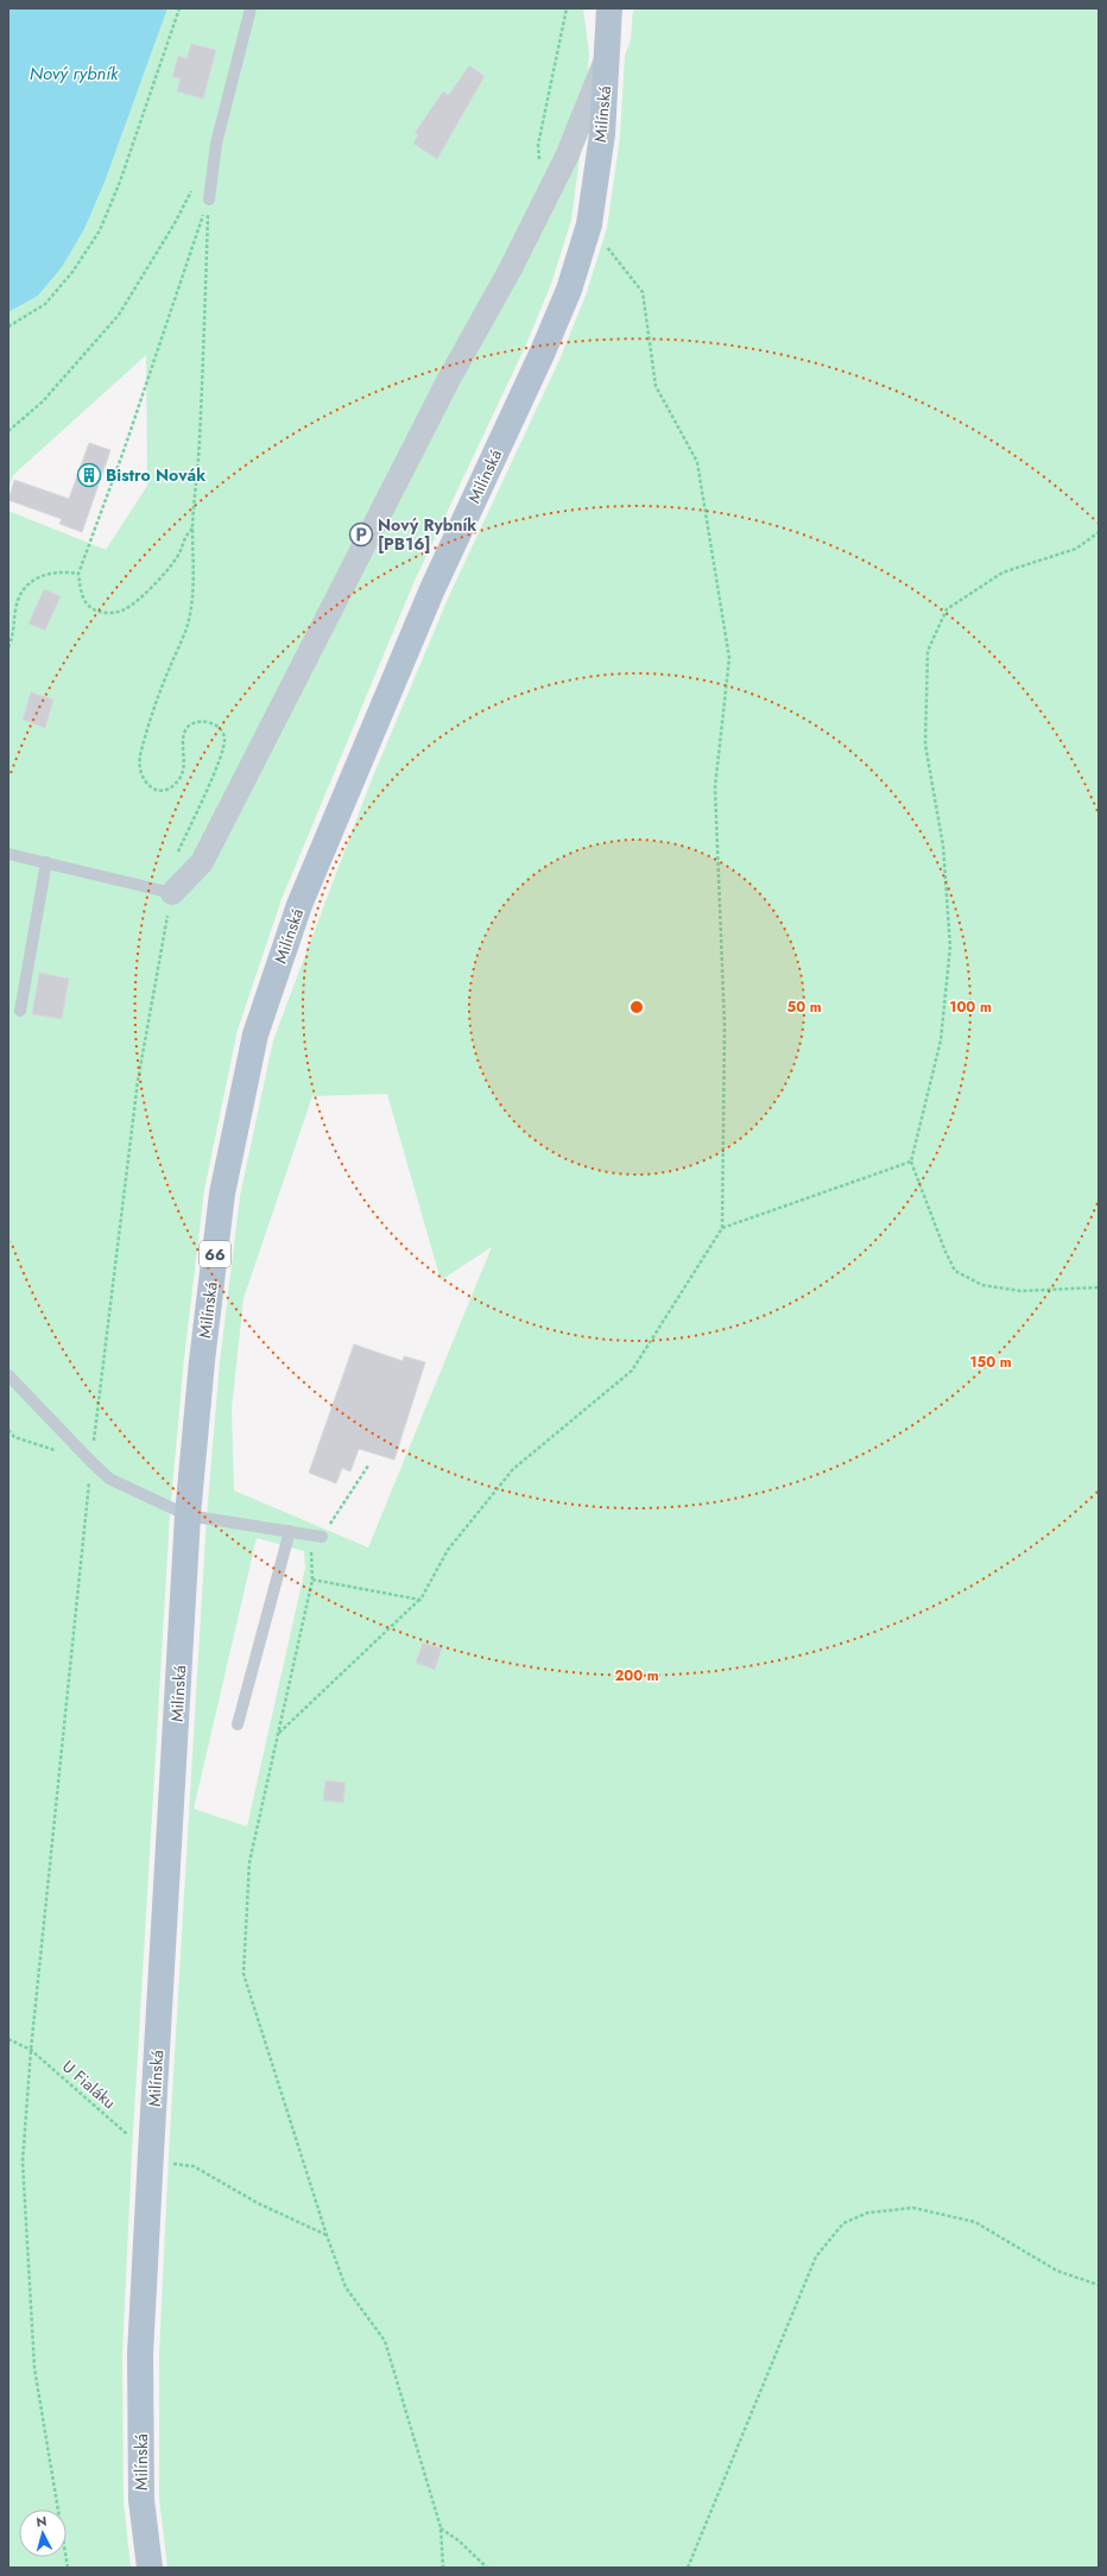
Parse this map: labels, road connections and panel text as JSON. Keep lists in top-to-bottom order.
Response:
{
  "streets": {
    "main road": ["Milínská", "66"],
    "path": ["U Fialáku"]
  },
  "crossings": [
    ["Milínská", "U Fialáku"]
  ],
  "water": ["Nový rybník"],
  "places": {
    "building": ["Bistro Novák"],
    "parking": ["Nový Rybník [PB16]"]
  },
  "north": "top",
  "rings": [
    "50 m",
    "100 m",
    "150 m",
    "200 m"
  ]
}
